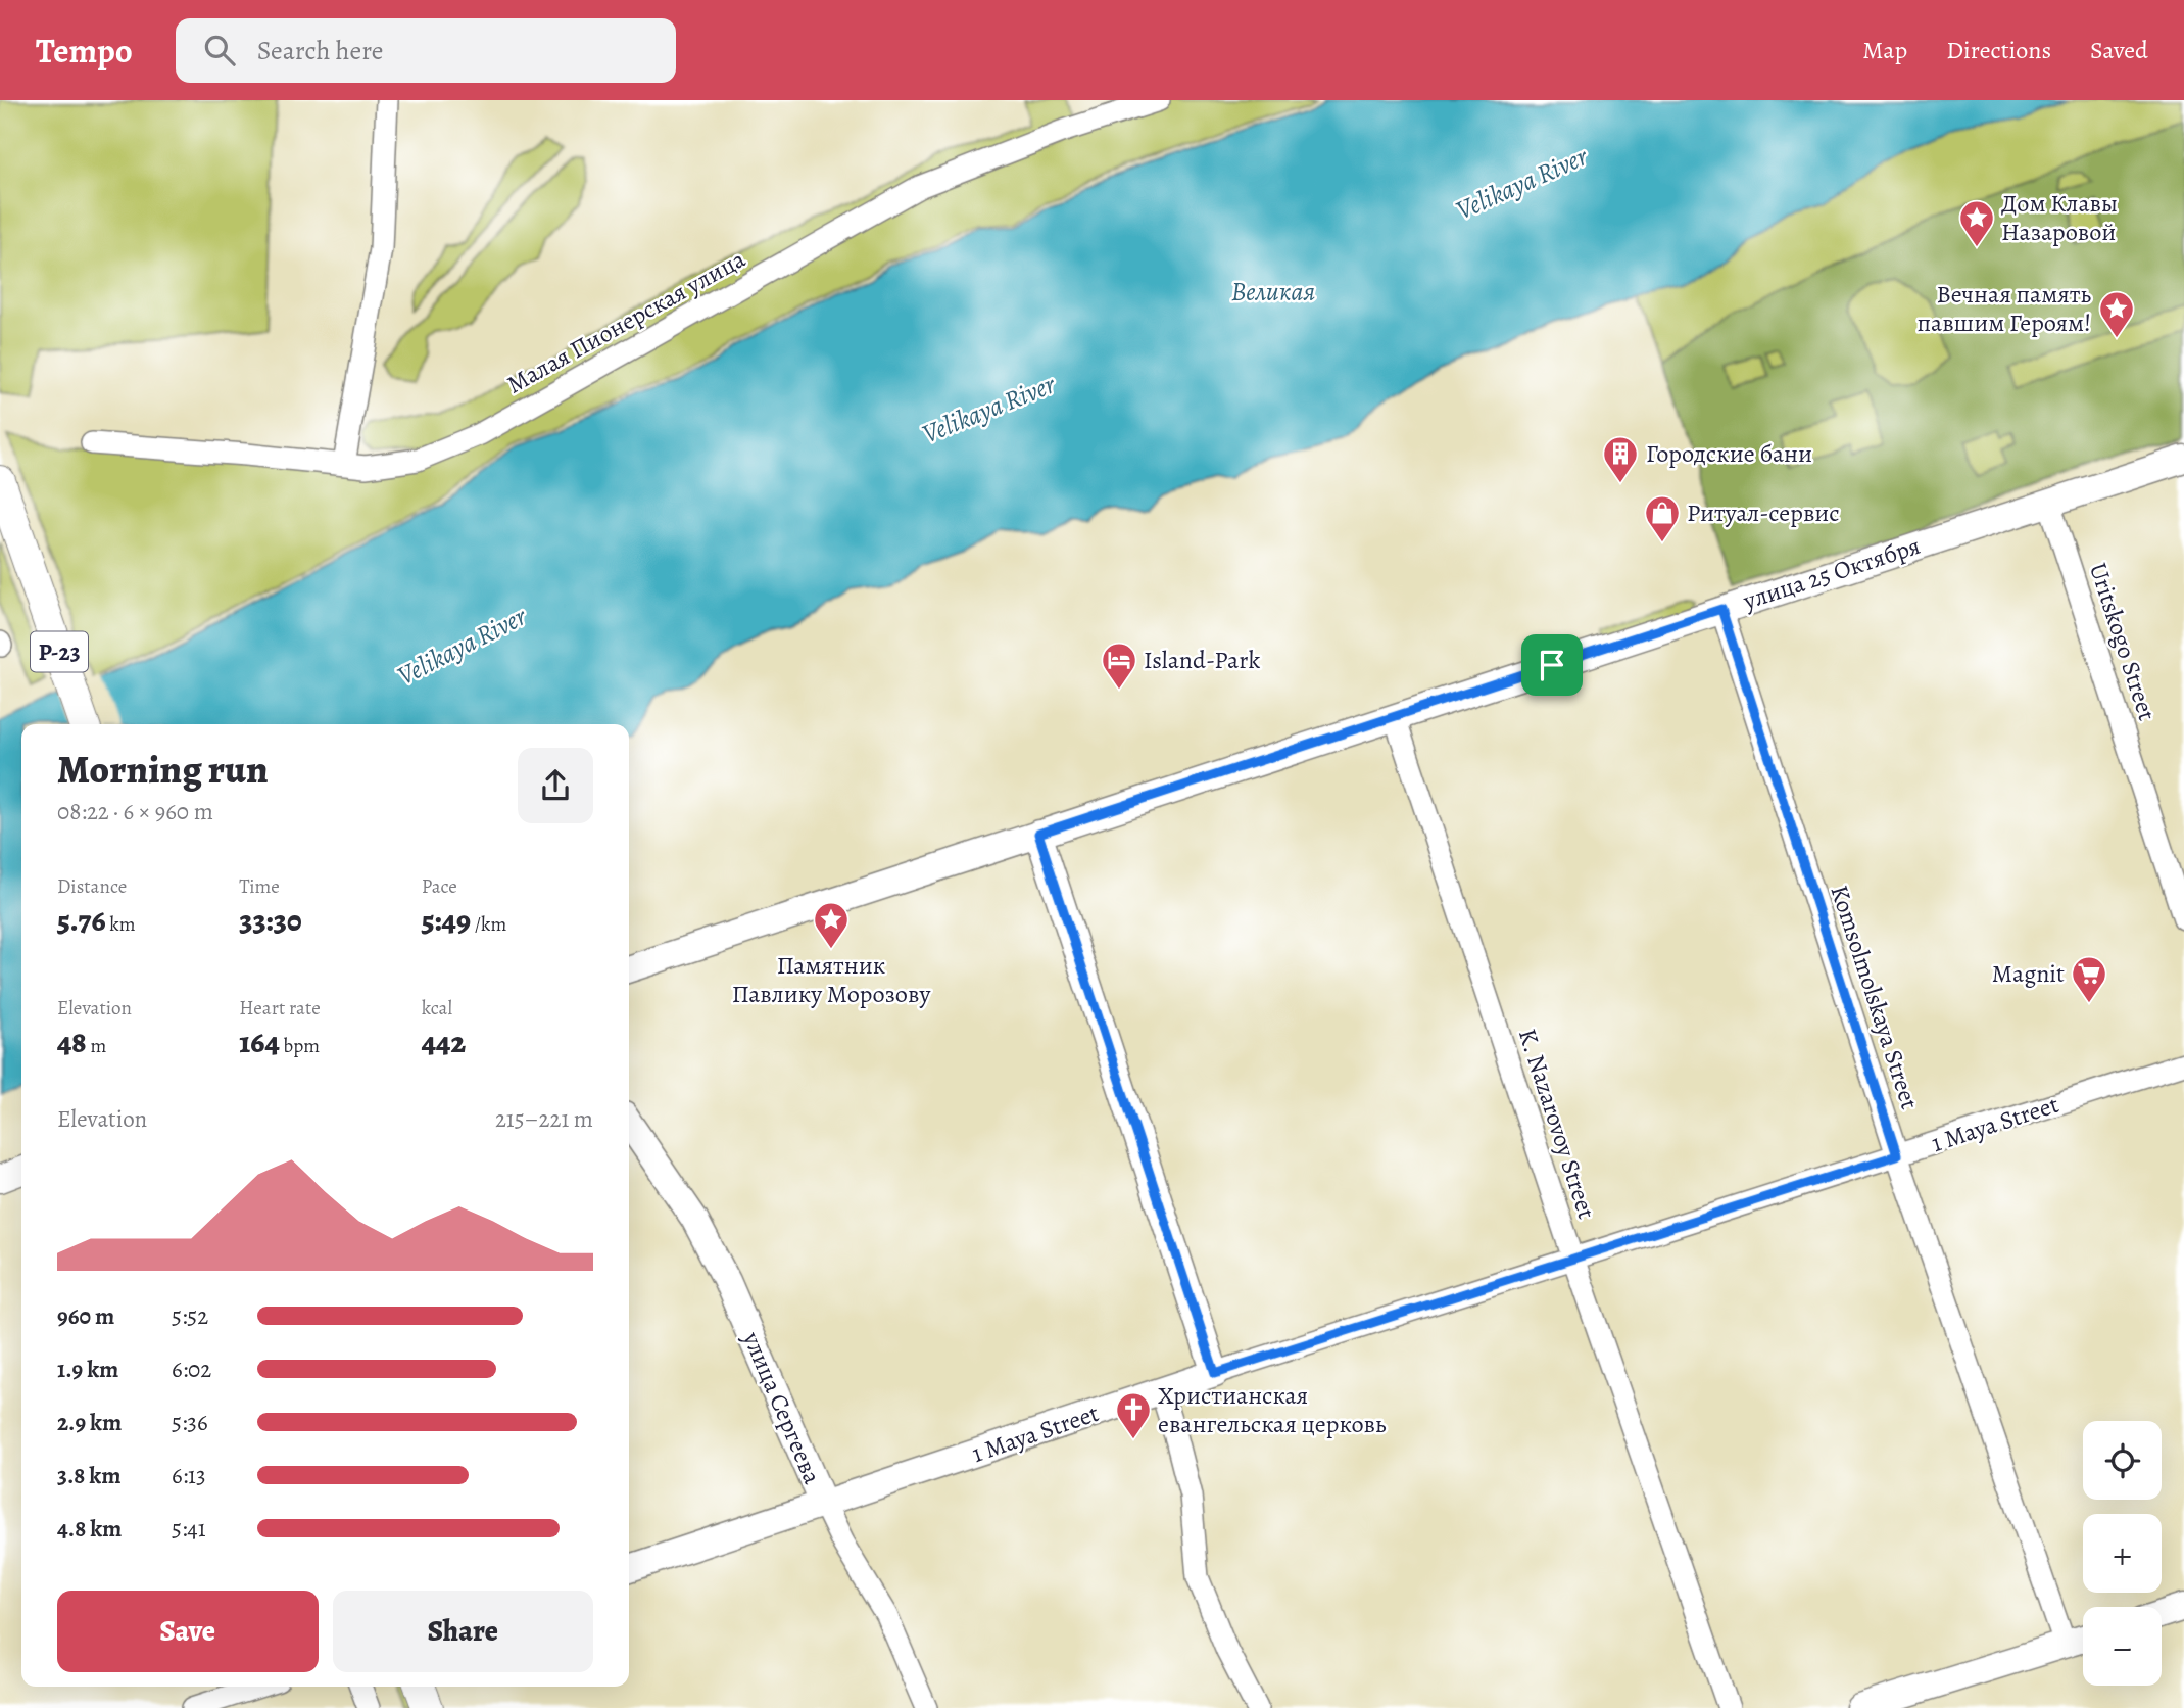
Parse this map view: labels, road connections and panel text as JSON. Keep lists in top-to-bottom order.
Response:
{
  "streets": {
    "highway": ["Р-23"],
    "main road": ["улица 25 Октября", "1 Maya Street", "улица Сергеева"],
    "street": [
      "Малая Пионерская улица",
      "Uritskogo Street",
      "Komsolmolskaya Street",
      "K. Nazarovoy Street"
    ]
  },
  "crossings": [
    ["улица 25 Октября", "Uritskogo Street"],
    ["улица 25 Октября", "Komsolmolskaya Street"],
    ["улица 25 Октября", "K. Nazarovoy Street"],
    ["Komsolmolskaya Street", "1 Maya Street"],
    ["K. Nazarovoy Street", "1 Maya Street"],
    ["1 Maya Street", "улица Сергеева"]
  ],
  "water": ["Velikaya River", "Великая"],
  "places": {
    "place": ["Дом Клавы Назаровой", "Вечная память павшим Героям!", "Памятник Павлику Морозову"],
    "building": ["Городские бани"],
    "shop": ["Ритуал-сервис"],
    "hotel": ["Island-Park"],
    "supermarket": ["Magnit"],
    "church": ["Христианская евангельская церковь"]
  },
  "page": {
    "header": "Tempo",
    "search": "Search here",
    "nav": ["Map", "Directions", "Saved"],
    "heading": ["Morning run", "08:22 · 6 × 960 m"],
    "stats": [
      ["Distance", "5.76 km"],
      ["Time", "33:30"],
      ["Pace", "5:49 /km"],
      ["Elevation", "48 m"],
      ["Heart rate", "164 bpm"],
      ["kcal", "442"]
    ],
    "chart": ["Elevation", "215–221 m"],
    "list": [
      {
        "name": "960 m",
        "note": "5:52"
      },
      {
        "name": "1.9 km",
        "note": "6:02"
      },
      {
        "name": "2.9 km",
        "note": "5:36"
      },
      {
        "name": "3.8 km",
        "note": "6:13"
      },
      {
        "name": "4.8 km",
        "note": "5:41"
      }
    ],
    "map_buttons": ["+", "−"],
    "buttons": ["Save", "Share"]
  }
}
